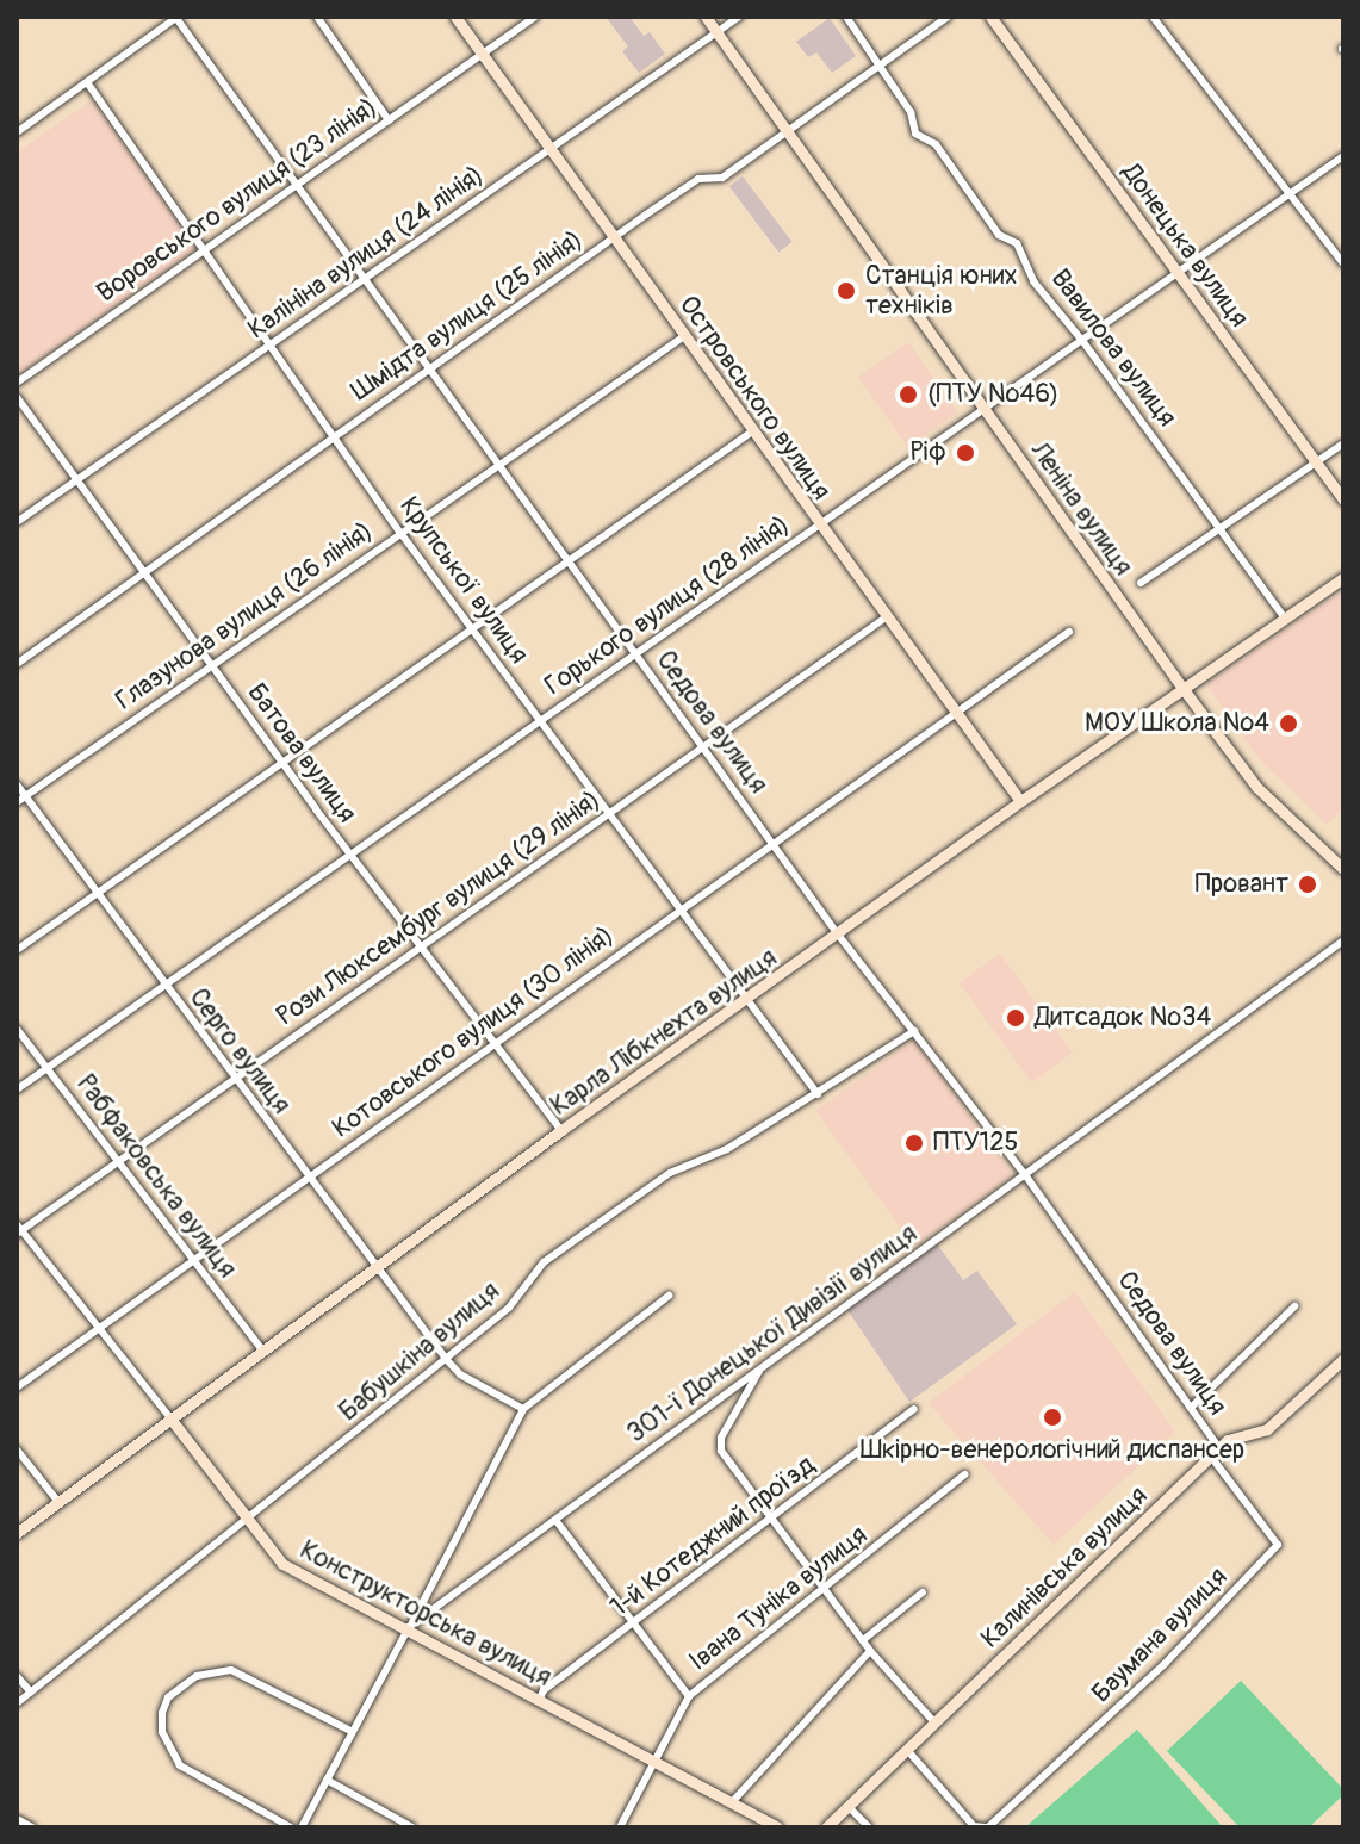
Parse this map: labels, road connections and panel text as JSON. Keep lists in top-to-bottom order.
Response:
{
  "streets": {
    "street": [
      "Воровського вулиця (23 лiнiя)",
      "Донецька вулиця",
      "Калініна вулиця (24 лiнiя)",
      "Шмідта вулиця (25 лiнiя)",
      "Вавилова вулиця",
      "Островського вулиця",
      "Леніна вулиця",
      "Крупської вулиця",
      "Горького вулиця (28 лiнiя)",
      "Глазунова вулиця (26 лiнiя)",
      "Седова вулиця",
      "Батова вулиця",
      "Рози Люксембург вулиця (29 лiнiя)",
      "Котовського вулиця (30 лiнiя)",
      "Карла Лібкнехта вулиця",
      "Серго вулиця",
      "Рабфаковська вулиця",
      "301-ї Донецької Дивізії вулиця",
      "Бабушкіна вулиця",
      "1-й Котеджний проїзд",
      "Калинівська вулиця",
      "Івана Туніка вулиця",
      "Конструкторська вулиця",
      "Баумана вулиця"
    ]
  },
  "crossings": [
    ["Воровського вулиця (23 лiнiя)", "Островського вулиця"],
    ["Воровського вулиця (23 лiнiя)", "Крупської вулиця"],
    ["Воровського вулиця (23 лiнiя)", "Седова вулиця"],
    ["Донецька вулиця", "Горького вулиця (28 лiнiя)"],
    ["Калініна вулиця (24 лiнiя)", "Островського вулиця"],
    ["Калініна вулиця (24 лiнiя)", "Леніна вулиця"],
    ["Калініна вулиця (24 лiнiя)", "Крупської вулиця"],
    ["Калініна вулиця (24 лiнiя)", "Седова вулиця"],
    ["Калініна вулиця (24 лiнiя)", "Батова вулиця"],
    ["Шмідта вулиця (25 лiнiя)", "Вавилова вулиця"],
    ["Шмідта вулиця (25 лiнiя)", "Островського вулиця"],
    ["Шмідта вулиця (25 лiнiя)", "Леніна вулиця"],
    ["Шмідта вулиця (25 лiнiя)", "Крупської вулиця"],
    ["Шмідта вулиця (25 лiнiя)", "Седова вулиця"],
    ["Шмідта вулиця (25 лiнiя)", "Батова вулиця"],
    ["Вавилова вулиця", "Горького вулиця (28 лiнiя)"],
    ["Вавилова вулиця", "Карла Лібкнехта вулиця"],
    ["Островського вулиця", "Горького вулиця (28 лiнiя)"],
    ["Островського вулиця", "Глазунова вулиця (26 лiнiя)"],
    ["Островського вулиця", "Рози Люксембург вулиця (29 лiнiя)"],
    ["Островського вулиця", "Котовського вулиця (30 лiнiя)"],
    ["Островського вулиця", "Карла Лібкнехта вулиця"],
    ["Леніна вулиця", "Горького вулиця (28 лiнiя)"],
    ["Леніна вулиця", "Карла Лібкнехта вулиця"],
    ["Крупської вулиця", "Горького вулиця (28 лiнiя)"],
    ["Крупської вулиця", "Глазунова вулиця (26 лiнiя)"],
    ["Крупської вулиця", "Рози Люксембург вулиця (29 лiнiя)"],
    ["Крупської вулиця", "Котовського вулиця (30 лiнiя)"],
    ["Крупської вулиця", "Карла Лібкнехта вулиця"],
    ["Крупської вулиця", "Бабушкіна вулиця"],
    ["Горького вулиця (28 лiнiя)", "Седова вулиця"],
    ["Горького вулиця (28 лiнiя)", "Батова вулиця"],
    ["Горького вулиця (28 лiнiя)", "Серго вулиця"],
    ["Горького вулиця (28 лiнiя)", "Рабфаковська вулиця"],
    ["Глазунова вулиця (26 лiнiя)", "Седова вулиця"],
    ["Глазунова вулиця (26 лiнiя)", "Батова вулиця"],
    ["Глазунова вулиця (26 лiнiя)", "Серго вулиця"],
    ["Седова вулиця", "Рози Люксембург вулиця (29 лiнiя)"],
    ["Седова вулиця", "Котовського вулиця (30 лiнiя)"],
    ["Седова вулиця", "Карла Лібкнехта вулиця"],
    ["Седова вулиця", "301-ї Донецької Дивізії вулиця"],
    ["Седова вулиця", "Бабушкіна вулиця"],
    ["Седова вулиця", "Калинівська вулиця"],
    ["Седова вулиця", "Баумана вулиця"],
    ["Батова вулиця", "Рози Люксембург вулиця (29 лiнiя)"],
    ["Батова вулиця", "Котовського вулиця (30 лiнiя)"],
    ["Батова вулиця", "Карла Лібкнехта вулиця"],
    ["Рози Люксембург вулиця (29 лiнiя)", "Серго вулиця"],
    ["Рози Люксембург вулиця (29 лiнiя)", "Рабфаковська вулиця"],
    ["Рози Люксембург вулиця (29 лiнiя)", "Конструкторська вулиця"],
    ["Котовського вулиця (30 лiнiя)", "Серго вулиця"],
    ["Котовського вулиця (30 лiнiя)", "Рабфаковська вулиця"],
    ["Котовського вулиця (30 лiнiя)", "Конструкторська вулиця"],
    ["Карла Лібкнехта вулиця", "Серго вулиця"],
    ["Карла Лібкнехта вулиця", "Рабфаковська вулиця"],
    ["Карла Лібкнехта вулиця", "Конструкторська вулиця"],
    ["Серго вулиця", "Бабушкіна вулиця"],
    ["301-ї Донецької Дивізії вулиця", "Конструкторська вулиця"],
    ["Бабушкіна вулиця", "Конструкторська вулиця"],
    ["1-й Котеджний проїзд", "Конструкторська вулиця"],
    ["Калинівська вулиця", "Баумана вулиця"],
    ["Івана Туніка вулиця", "Конструкторська вулиця"]
  ],
  "places": [
    "Станція юних техніків",
    "(ПТУ №46)",
    "Ріф",
    "МОУ Школа №4",
    "Провант",
    "Дитсадок №34",
    "ПТУ125",
    "Шкірно-венерологічний диспансер"
  ]
}
